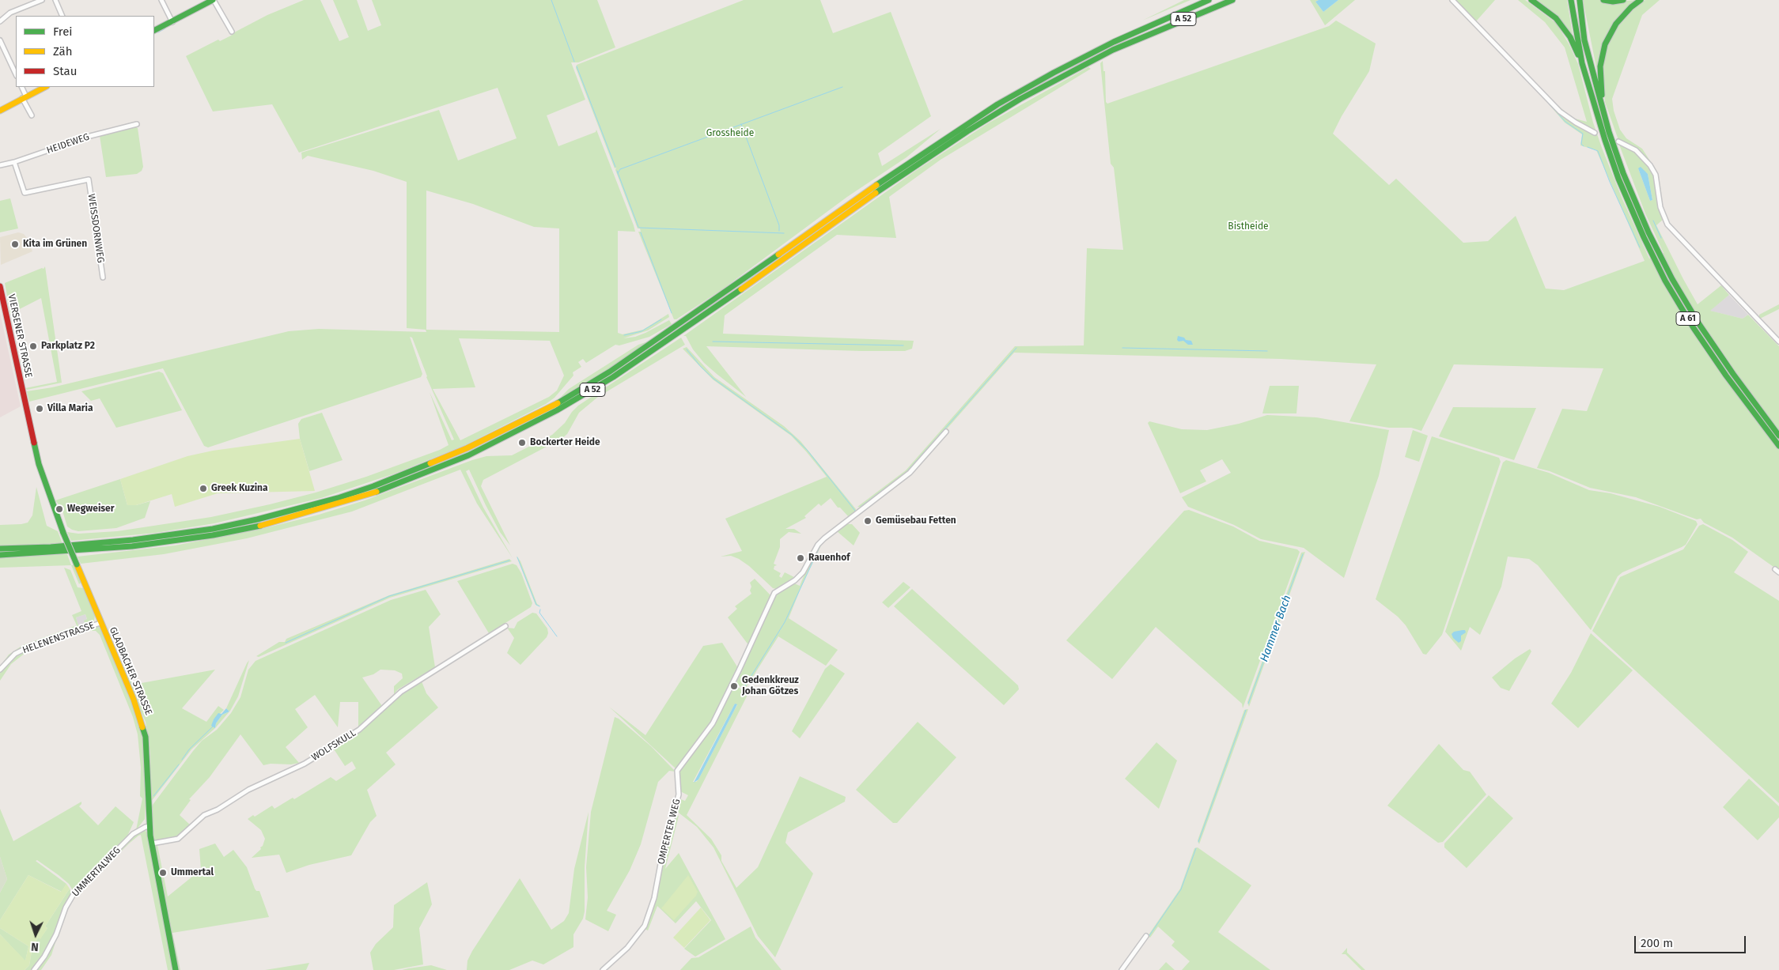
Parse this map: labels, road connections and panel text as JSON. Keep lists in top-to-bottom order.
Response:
{
  "streets": {
    "main road": [
      "A 52",
      "A 61",
      "VIERSENER STRASSE",
      "GLADBACHER STRASSE"
    ],
    "street": [
      "HEIDEWEG",
      "WEISSDORNWEG",
      "HELENENSTRASSE",
      "WOLFSKULL",
      "OMPERTER WEG",
      "UMMERTALWEG"
    ]
  },
  "crossings": [
    ["HEIDEWEG", "WEISSDORNWEG"],
    ["VIERSENER STRASSE", "GLADBACHER STRASSE"],
    ["HELENENSTRASSE", "GLADBACHER STRASSE"],
    ["GLADBACHER STRASSE", "WOLFSKULL"],
    ["GLADBACHER STRASSE", "UMMERTALWEG"]
  ],
  "water": ["Hammer Bach"],
  "parks": ["Grossheide", "Bistheide"],
  "places": [
    "Kita im Grünen",
    "Parkplatz P2",
    "Villa Maria",
    "Bockerter Heide",
    "Greek Kuzina",
    "Wegweiser",
    "Gemüsebau Fetten",
    "Rauenhof",
    "Gedenkkreuz Johan Götzes",
    "Ummertal"
  ],
  "legend": ["Frei", "Zäh", "Stau"],
  "scale_bar": "200 m",
  "north": "bottom"
}
